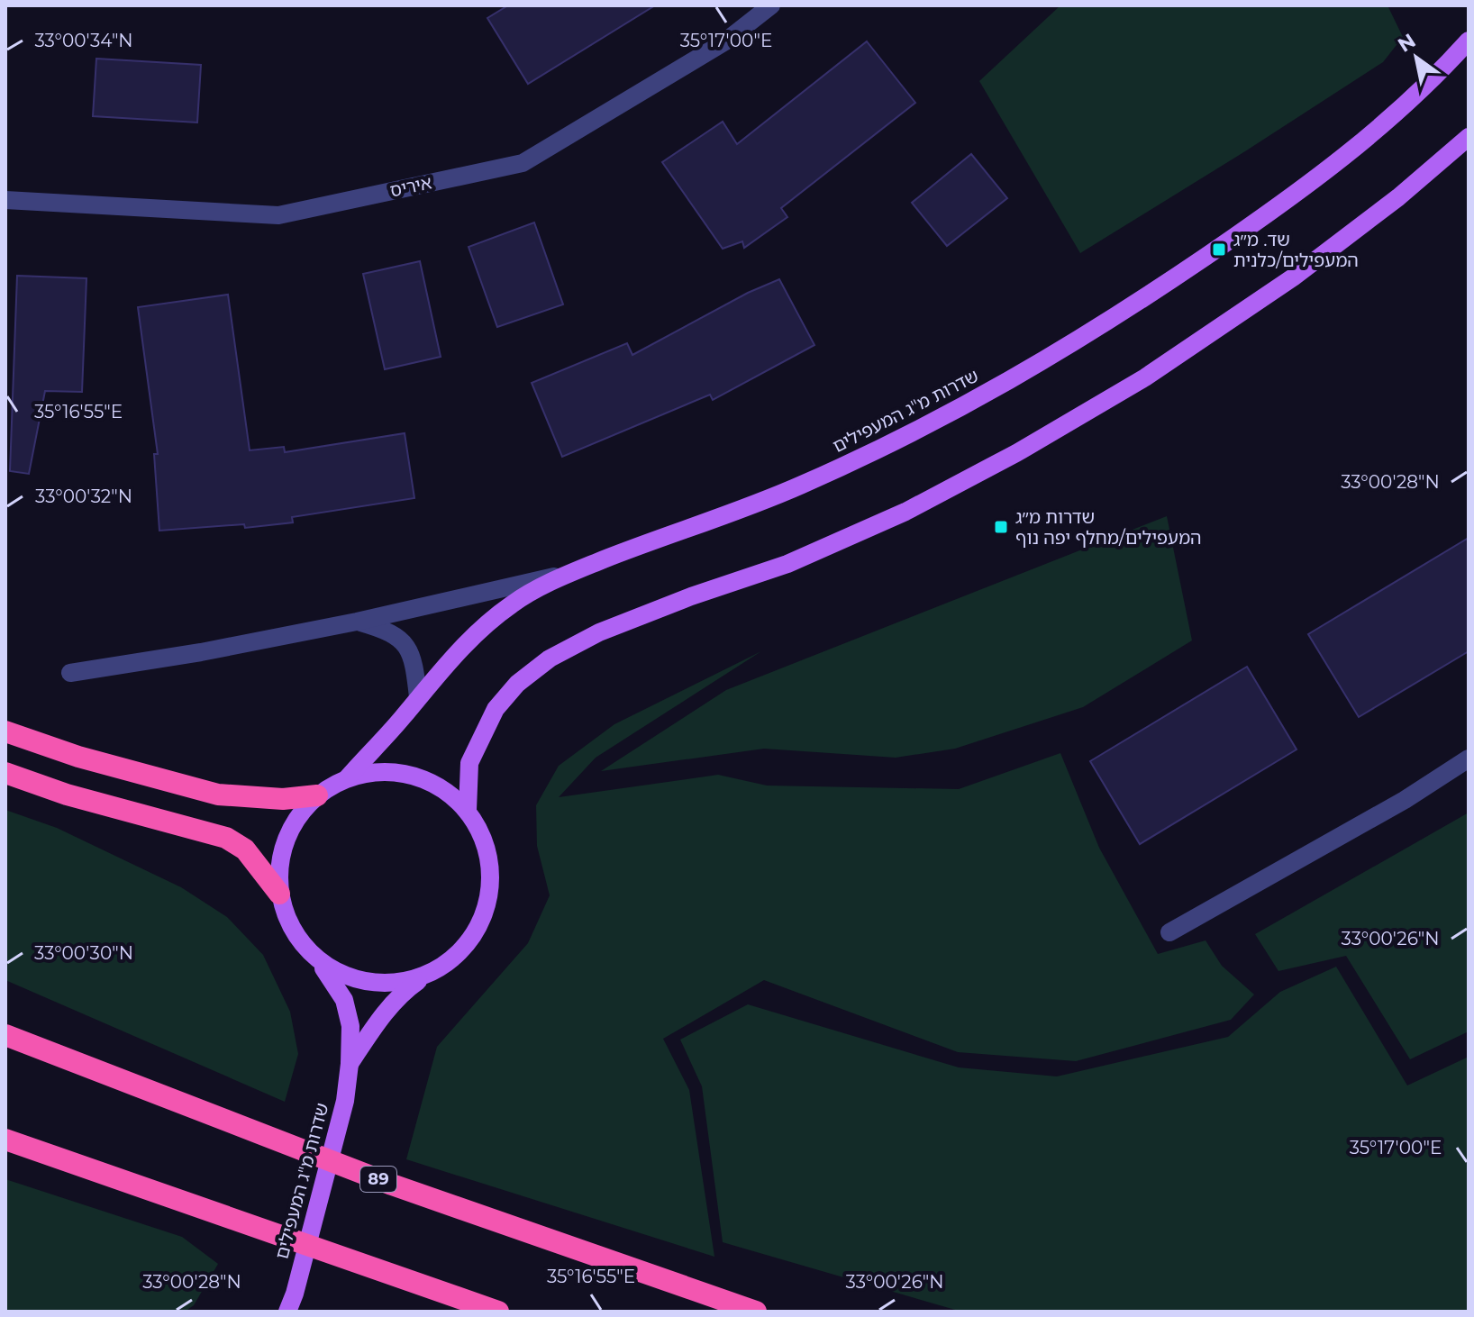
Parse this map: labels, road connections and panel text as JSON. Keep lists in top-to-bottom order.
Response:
{
  "streets": {
    "highway": ["89"],
    "main road": ["שדרות מ\"ג המעפילים"],
    "street": ["איריס"]
  },
  "places": {
    "transit": ["שד. מ״ג המעפילים/כלנית", "שדרות מ״ג המעפילים/מחלף יפה נוף"]
  },
  "north": "top left",
  "coordinates": [
    "33°00'34\"N",
    "35°17'00\"E",
    "35°16'55\"E",
    "33°00'28\"N",
    "33°00'32\"N",
    "33°00'26\"N",
    "33°00'30\"N"
  ]
}
